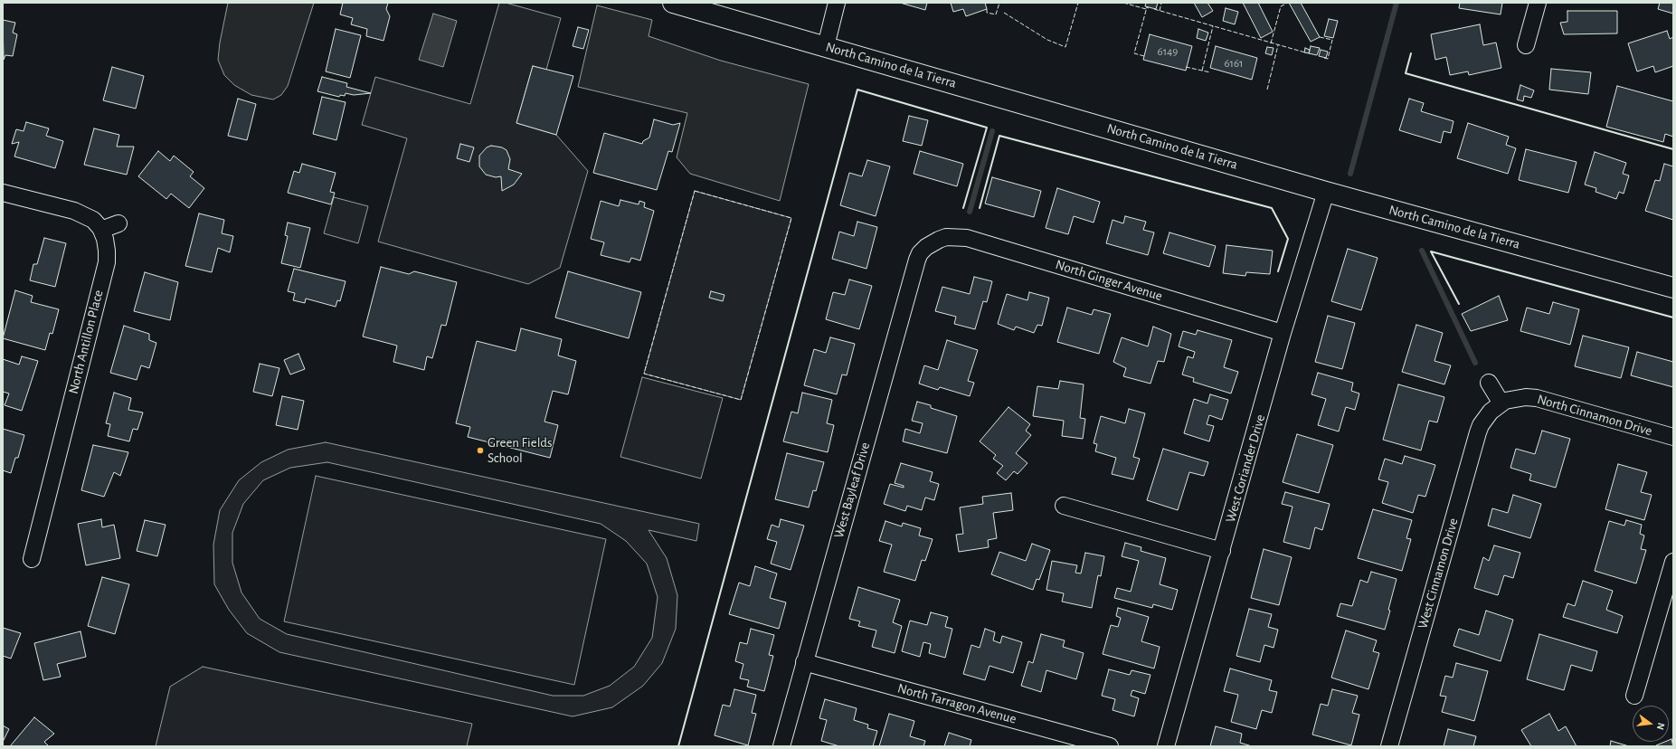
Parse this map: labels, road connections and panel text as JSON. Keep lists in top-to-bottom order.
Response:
{
  "streets": {
    "street": [
      "North Camino de la Tierra",
      "North Ginger Avenue",
      "North Antillon Place",
      "North Cinnamon Drive",
      "West Coriander Drive",
      "West Bayleaf Drive",
      "West Cinnamon Drive",
      "North Tarragon Avenue"
    ]
  },
  "crossings": [
    ["North Camino de la Tierra", "West Coriander Drive"],
    ["North Ginger Avenue", "West Coriander Drive"],
    ["North Ginger Avenue", "West Bayleaf Drive"],
    ["North Cinnamon Drive", "West Cinnamon Drive"],
    ["West Bayleaf Drive", "North Tarragon Avenue"]
  ],
  "places": ["Green Fields School"],
  "house_numbers": ["6149", "6161"],
  "north": "right"
}
